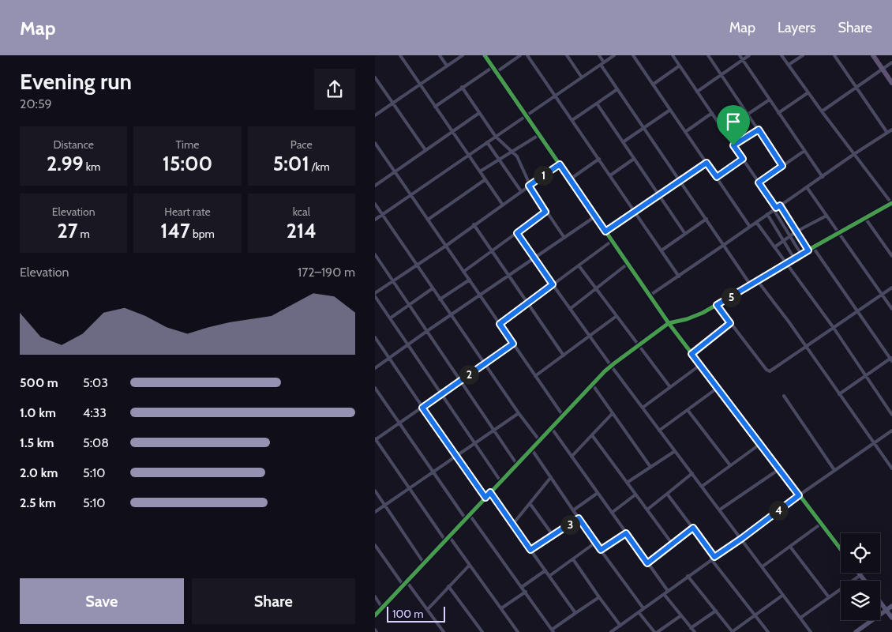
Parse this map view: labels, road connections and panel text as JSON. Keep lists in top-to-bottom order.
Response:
{
  "scale_bar": "100 m",
  "page": {
    "header": "Map",
    "nav": ["Map", "Layers", "Share"],
    "heading": ["Evening run", "20:59"],
    "stats": [
      ["Distance", "2.99 km"],
      ["Time", "15:00"],
      ["Pace", "5:01 /km"],
      ["Elevation", "27 m"],
      ["Heart rate", "147 bpm"],
      ["kcal", "214"]
    ],
    "pins": [
      "1",
      "5",
      "2",
      "4",
      "3"
    ],
    "chart": ["Elevation", "172–190 m"],
    "list": [
      {
        "name": "500 m",
        "note": "5:03"
      },
      {
        "name": "1.0 km",
        "note": "4:33"
      },
      {
        "name": "1.5 km",
        "note": "5:08"
      },
      {
        "name": "2.0 km",
        "note": "5:10"
      },
      {
        "name": "2.5 km",
        "note": "5:10"
      }
    ],
    "buttons": ["Save", "Share"],
    "scale": "100 m"
  }
}
